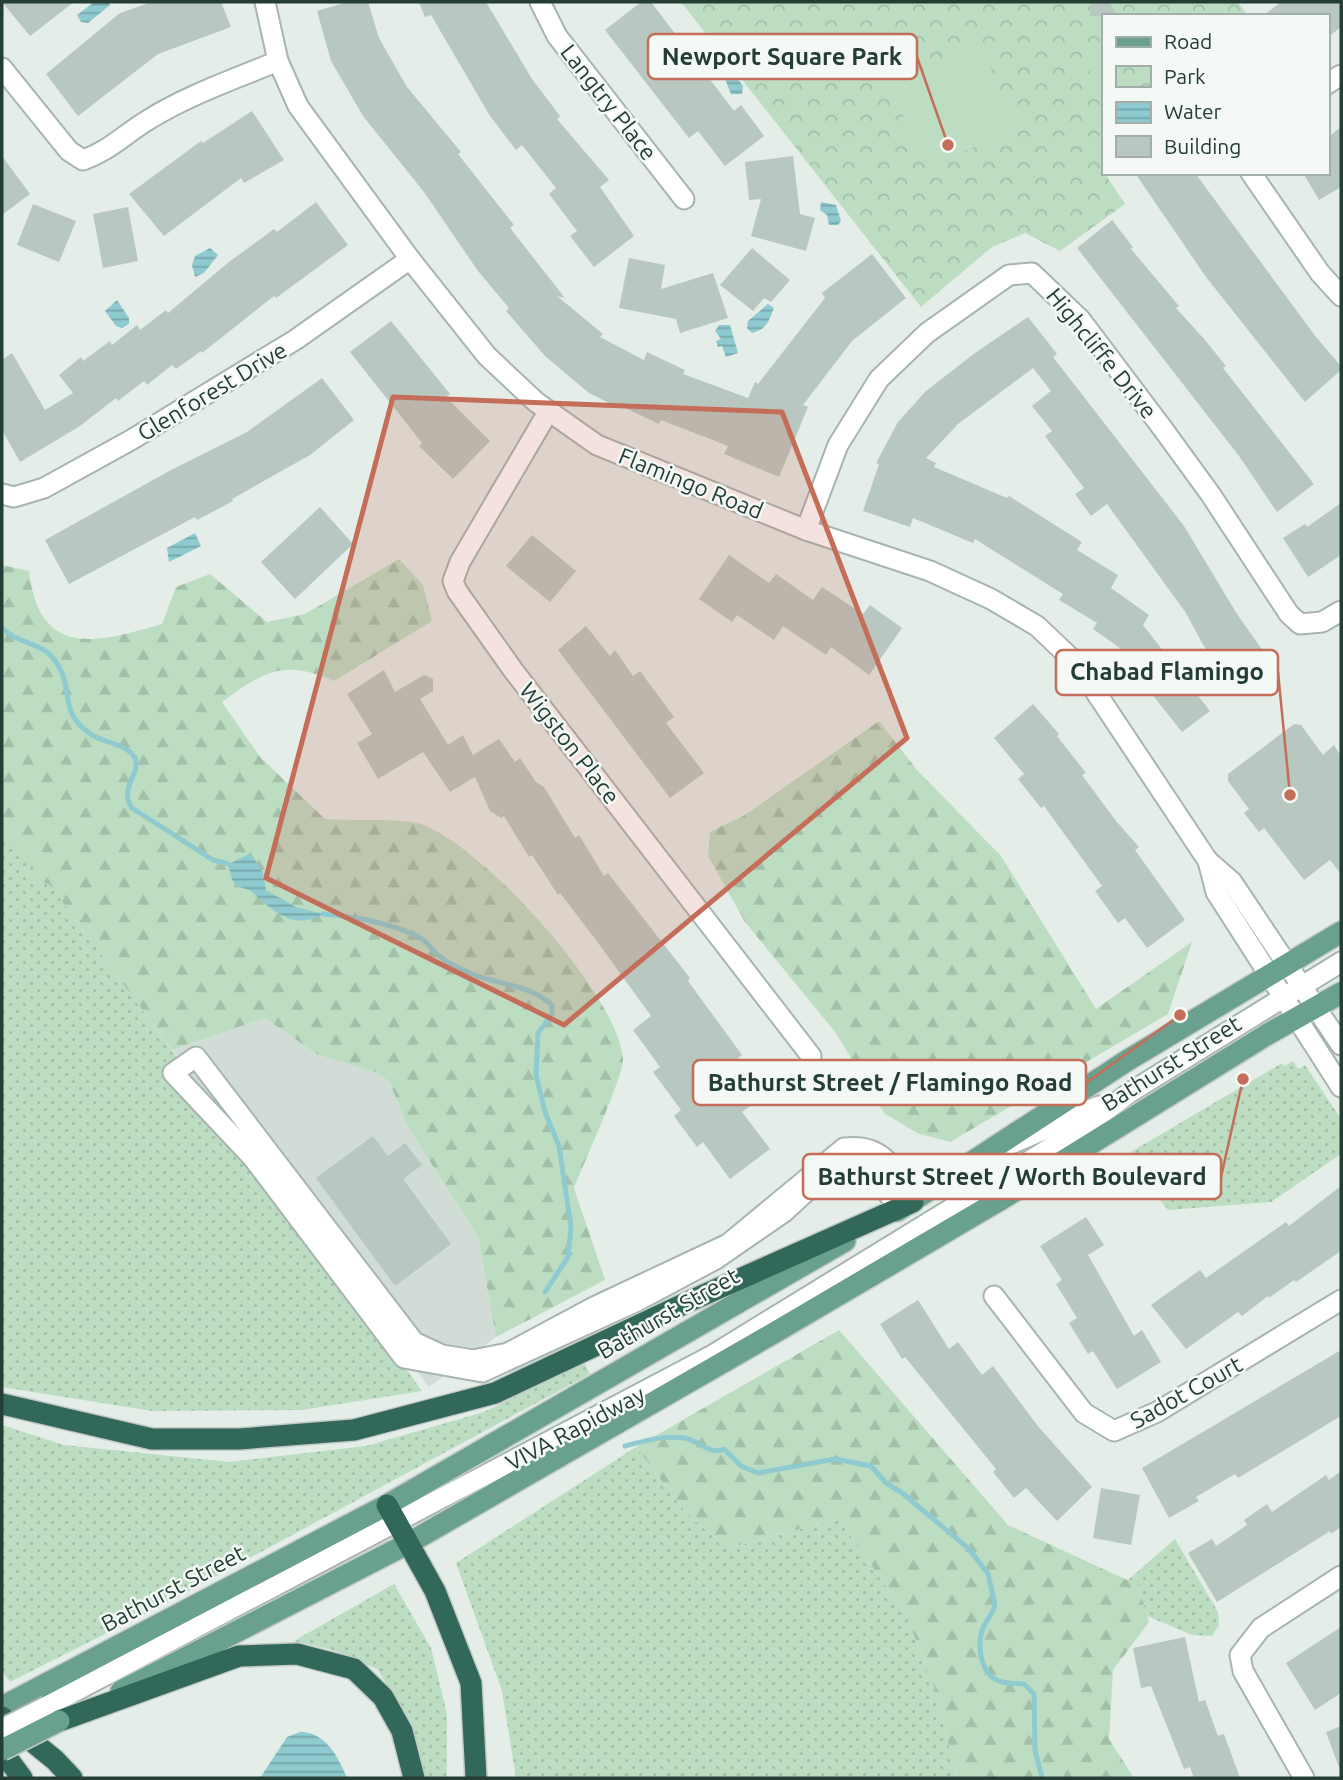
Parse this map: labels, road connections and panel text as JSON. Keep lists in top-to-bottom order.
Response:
{
  "streets": {
    "main road": ["Bathurst Street"],
    "street": [
      "Langtry Place",
      "Highcliffe Drive",
      "Glenforest Drive",
      "Flamingo Road",
      "Wigston Place",
      "Sadot Court",
      "VIVA Rapidway"
    ]
  },
  "crossings": [
    ["Highcliffe Drive", "Flamingo Road"],
    ["Glenforest Drive", "Flamingo Road"],
    ["Flamingo Road", "Wigston Place"],
    ["Flamingo Road", "Bathurst Street"],
    ["Flamingo Road", "VIVA Rapidway"],
    ["Bathurst Street", "VIVA Rapidway"]
  ],
  "places": [
    "Newport Square Park",
    "Chabad Flamingo",
    "Bathurst Street / Flamingo Road",
    "Bathurst Street / Worth Boulevard"
  ],
  "legend": [
    "Road",
    "Park",
    "Water",
    "Building"
  ]
}
